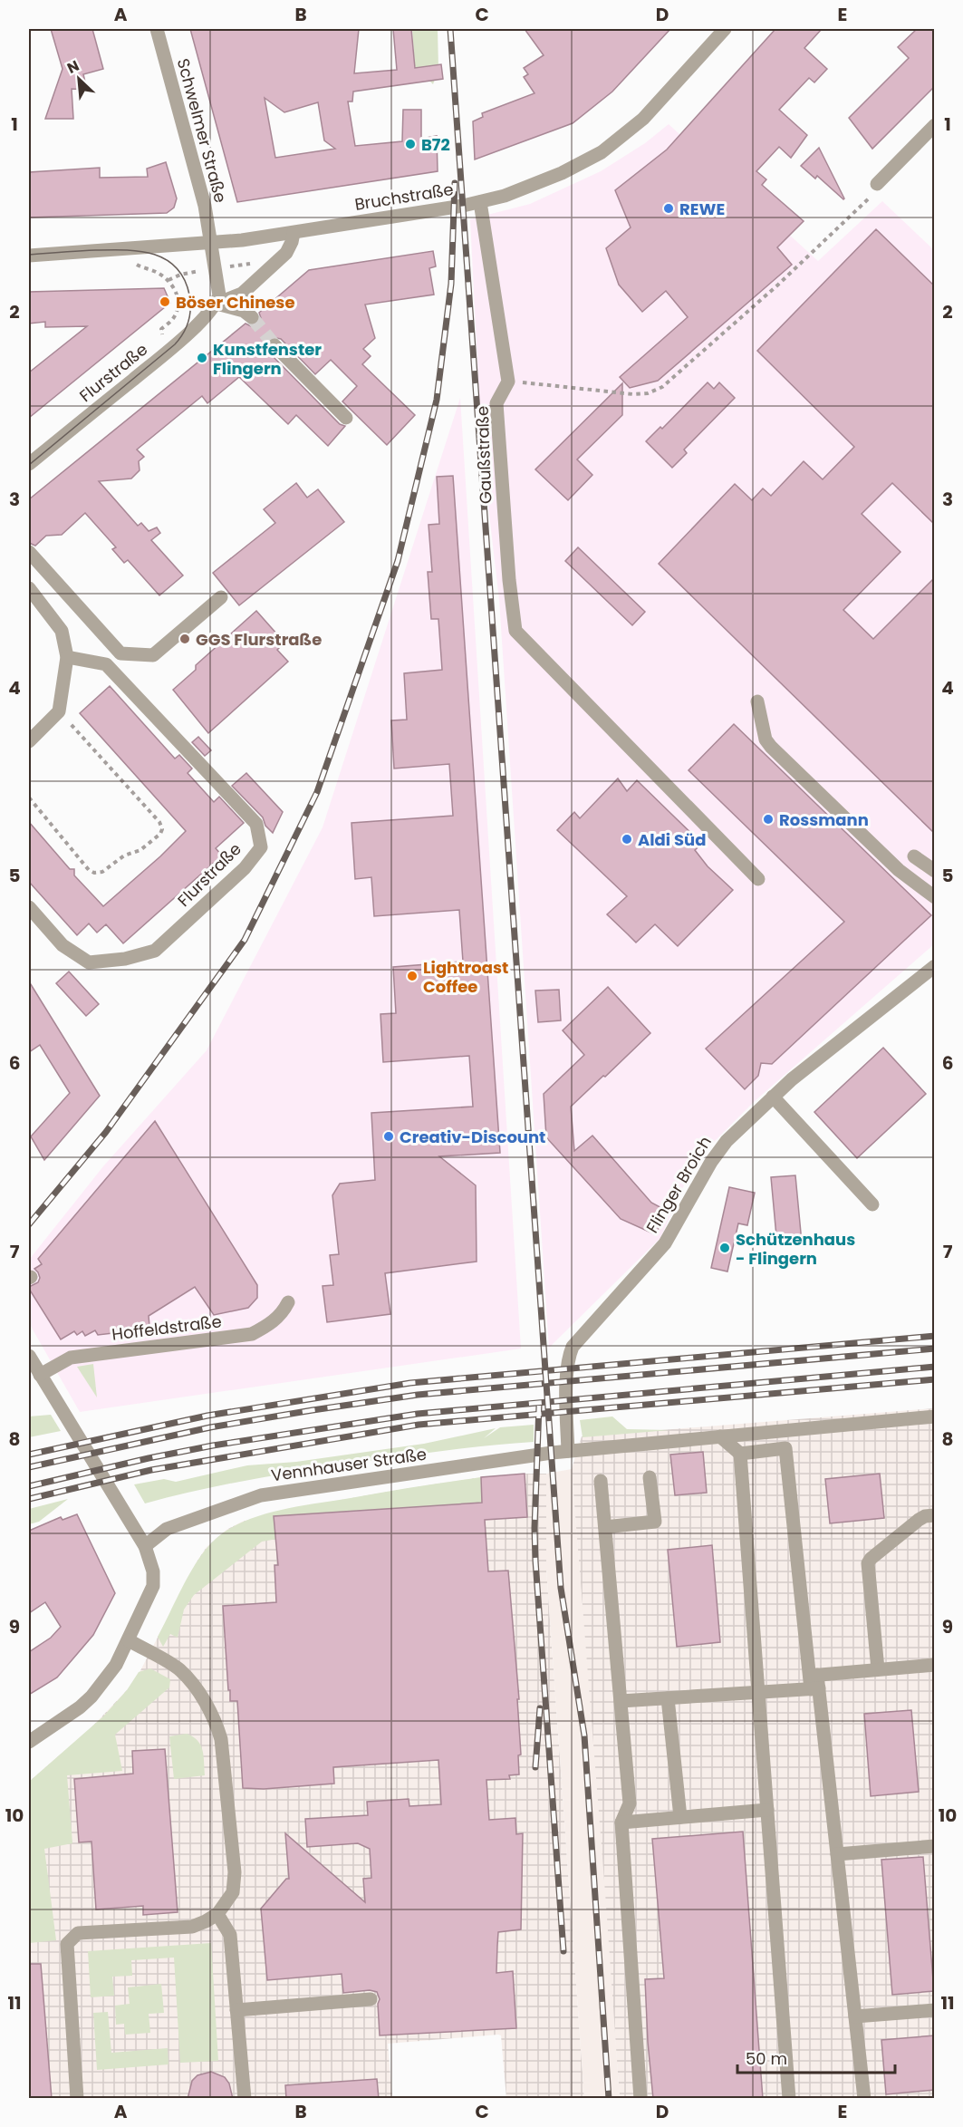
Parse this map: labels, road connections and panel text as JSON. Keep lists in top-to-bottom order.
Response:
{
  "streets": {
    "street": [
      "Schwelmer Straße",
      "Bruchstraße",
      "Flurstraße",
      "Gaußstraße",
      "Flinger Broich",
      "Hoffeldstraße",
      "Vennhauser Straße"
    ]
  },
  "crossings": [
    ["Schwelmer Straße", "Bruchstraße"],
    ["Bruchstraße", "Flurstraße"],
    ["Flinger Broich", "Vennhauser Straße"]
  ],
  "places": [
    "B72",
    "REWE",
    "Böser Chinese",
    "Kunstfenster Flingern",
    "GGS Flurstraße",
    "Rossmann",
    "Aldi Süd",
    "Lightroast Coffee",
    "Creativ-Discount",
    "Schützenhaus - Flingern"
  ],
  "scale_bar": "50 m",
  "north": "top left",
  "grid": {
    "columns": [
      "A",
      "B",
      "C",
      "D",
      "E"
    ],
    "rows": [
      "1",
      "2",
      "3",
      "4",
      "5",
      "6",
      "7",
      "8",
      "9",
      "10",
      "11"
    ]
  }
}
